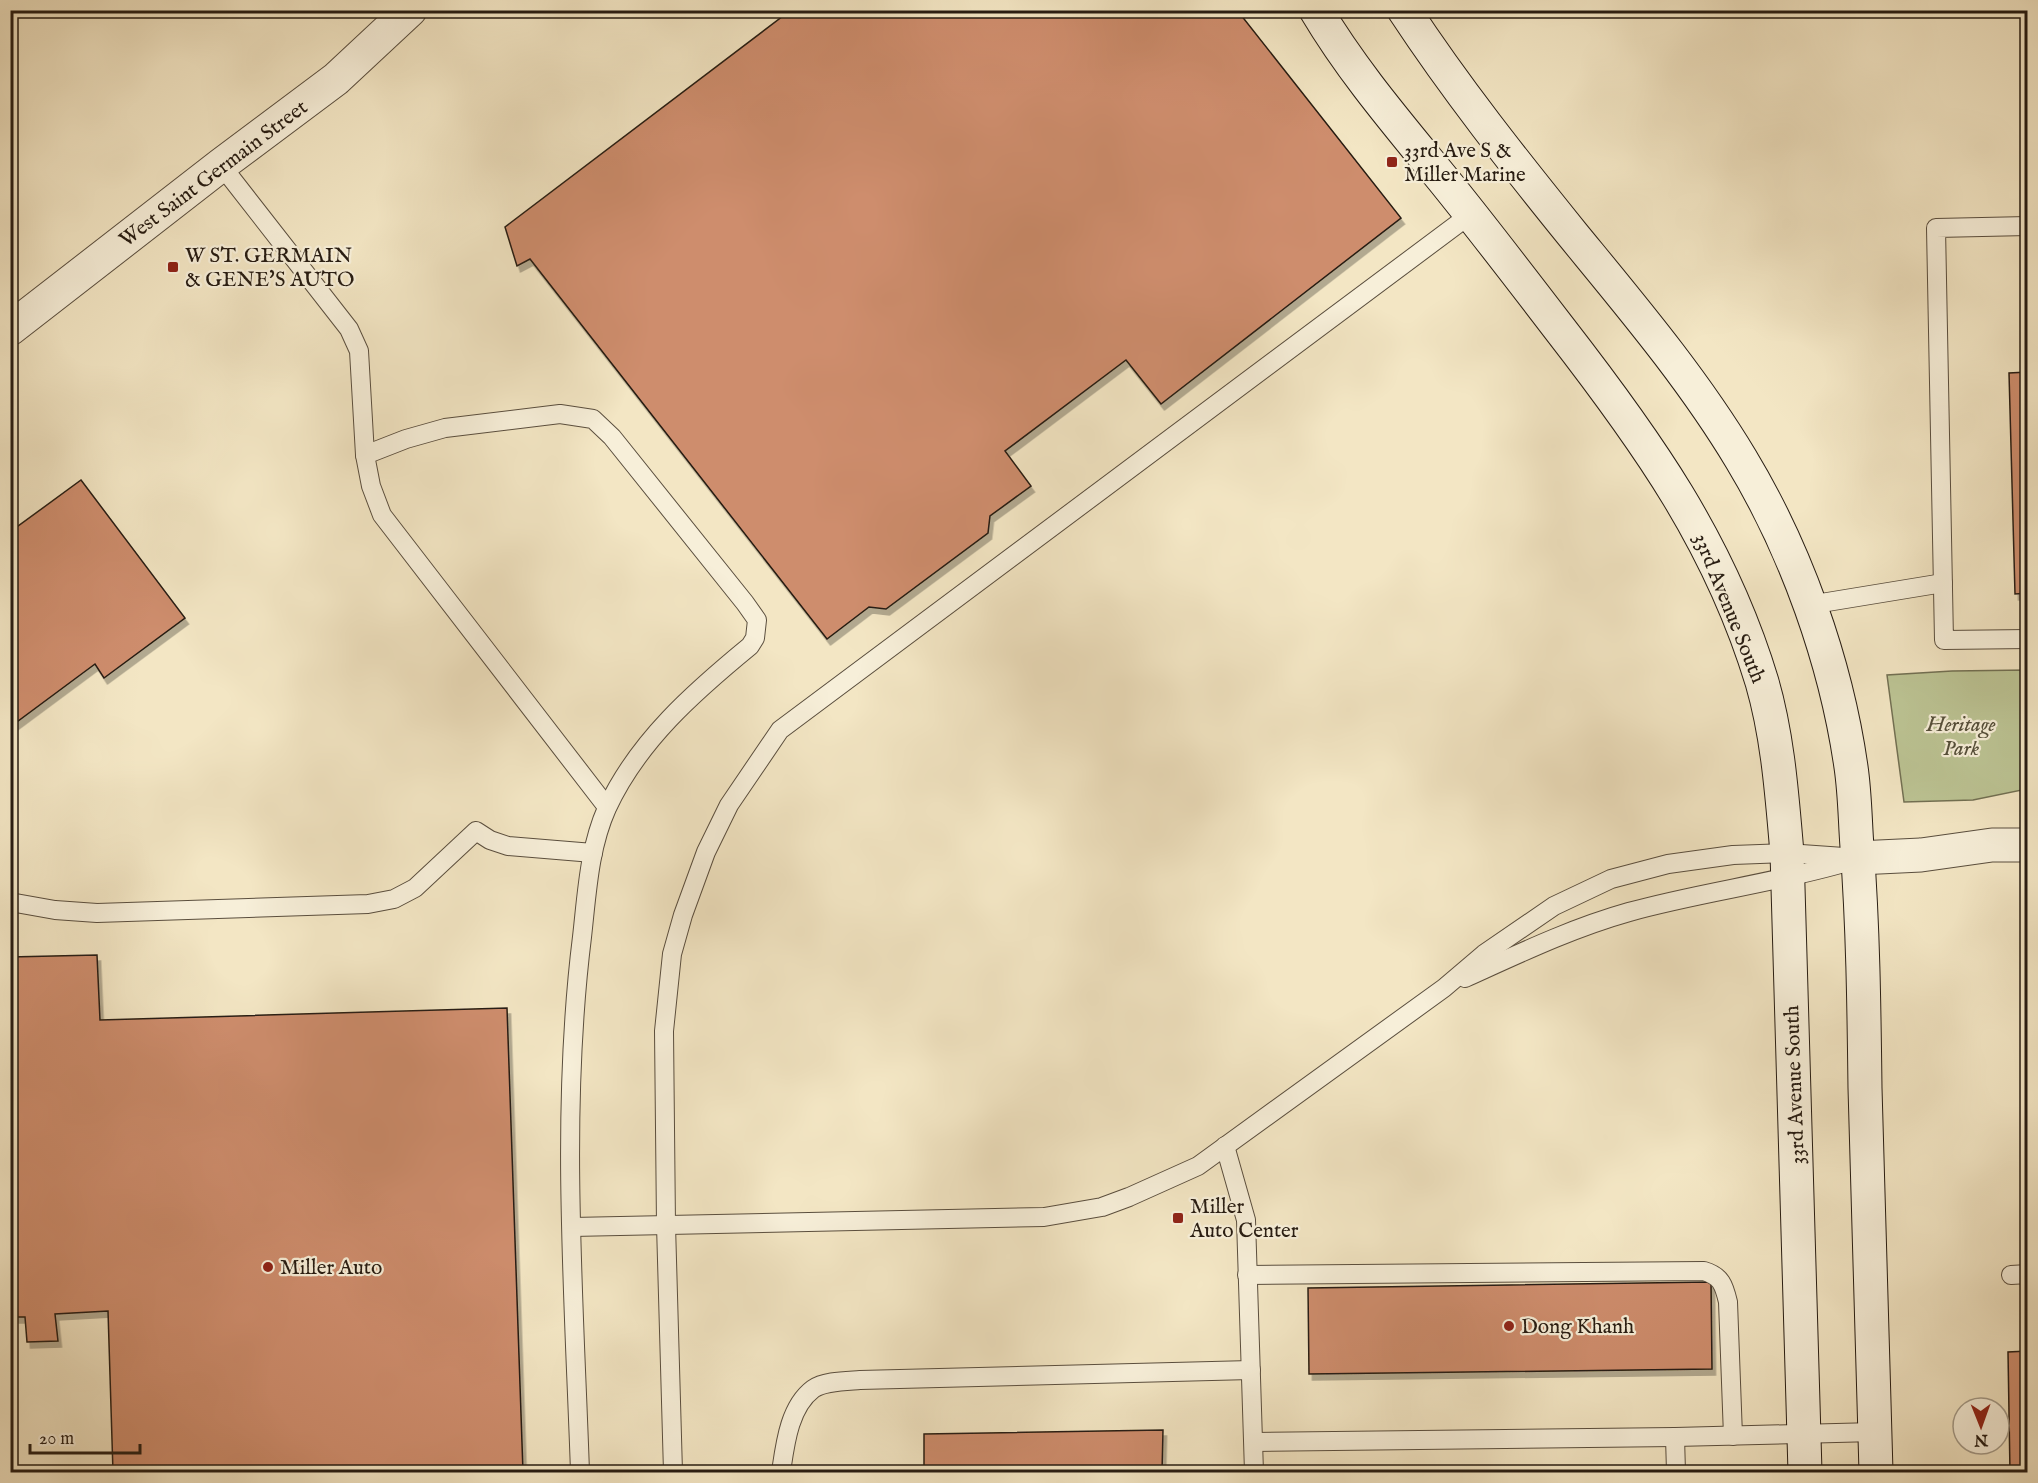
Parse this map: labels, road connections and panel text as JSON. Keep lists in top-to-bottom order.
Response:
{
  "streets": {
    "main road": ["West Saint Germain Street", "33rd Avenue South"]
  },
  "parks": ["Heritage Park"],
  "places": {
    "transit": ["33rd Ave S & Miller Marine", "W ST. GERMAIN & GENE'S AUTO", "Miller Auto Center"],
    "other": ["Miller Auto", "Dong Khanh"]
  },
  "scale_bar": "20 m",
  "north": "bottom"
}
